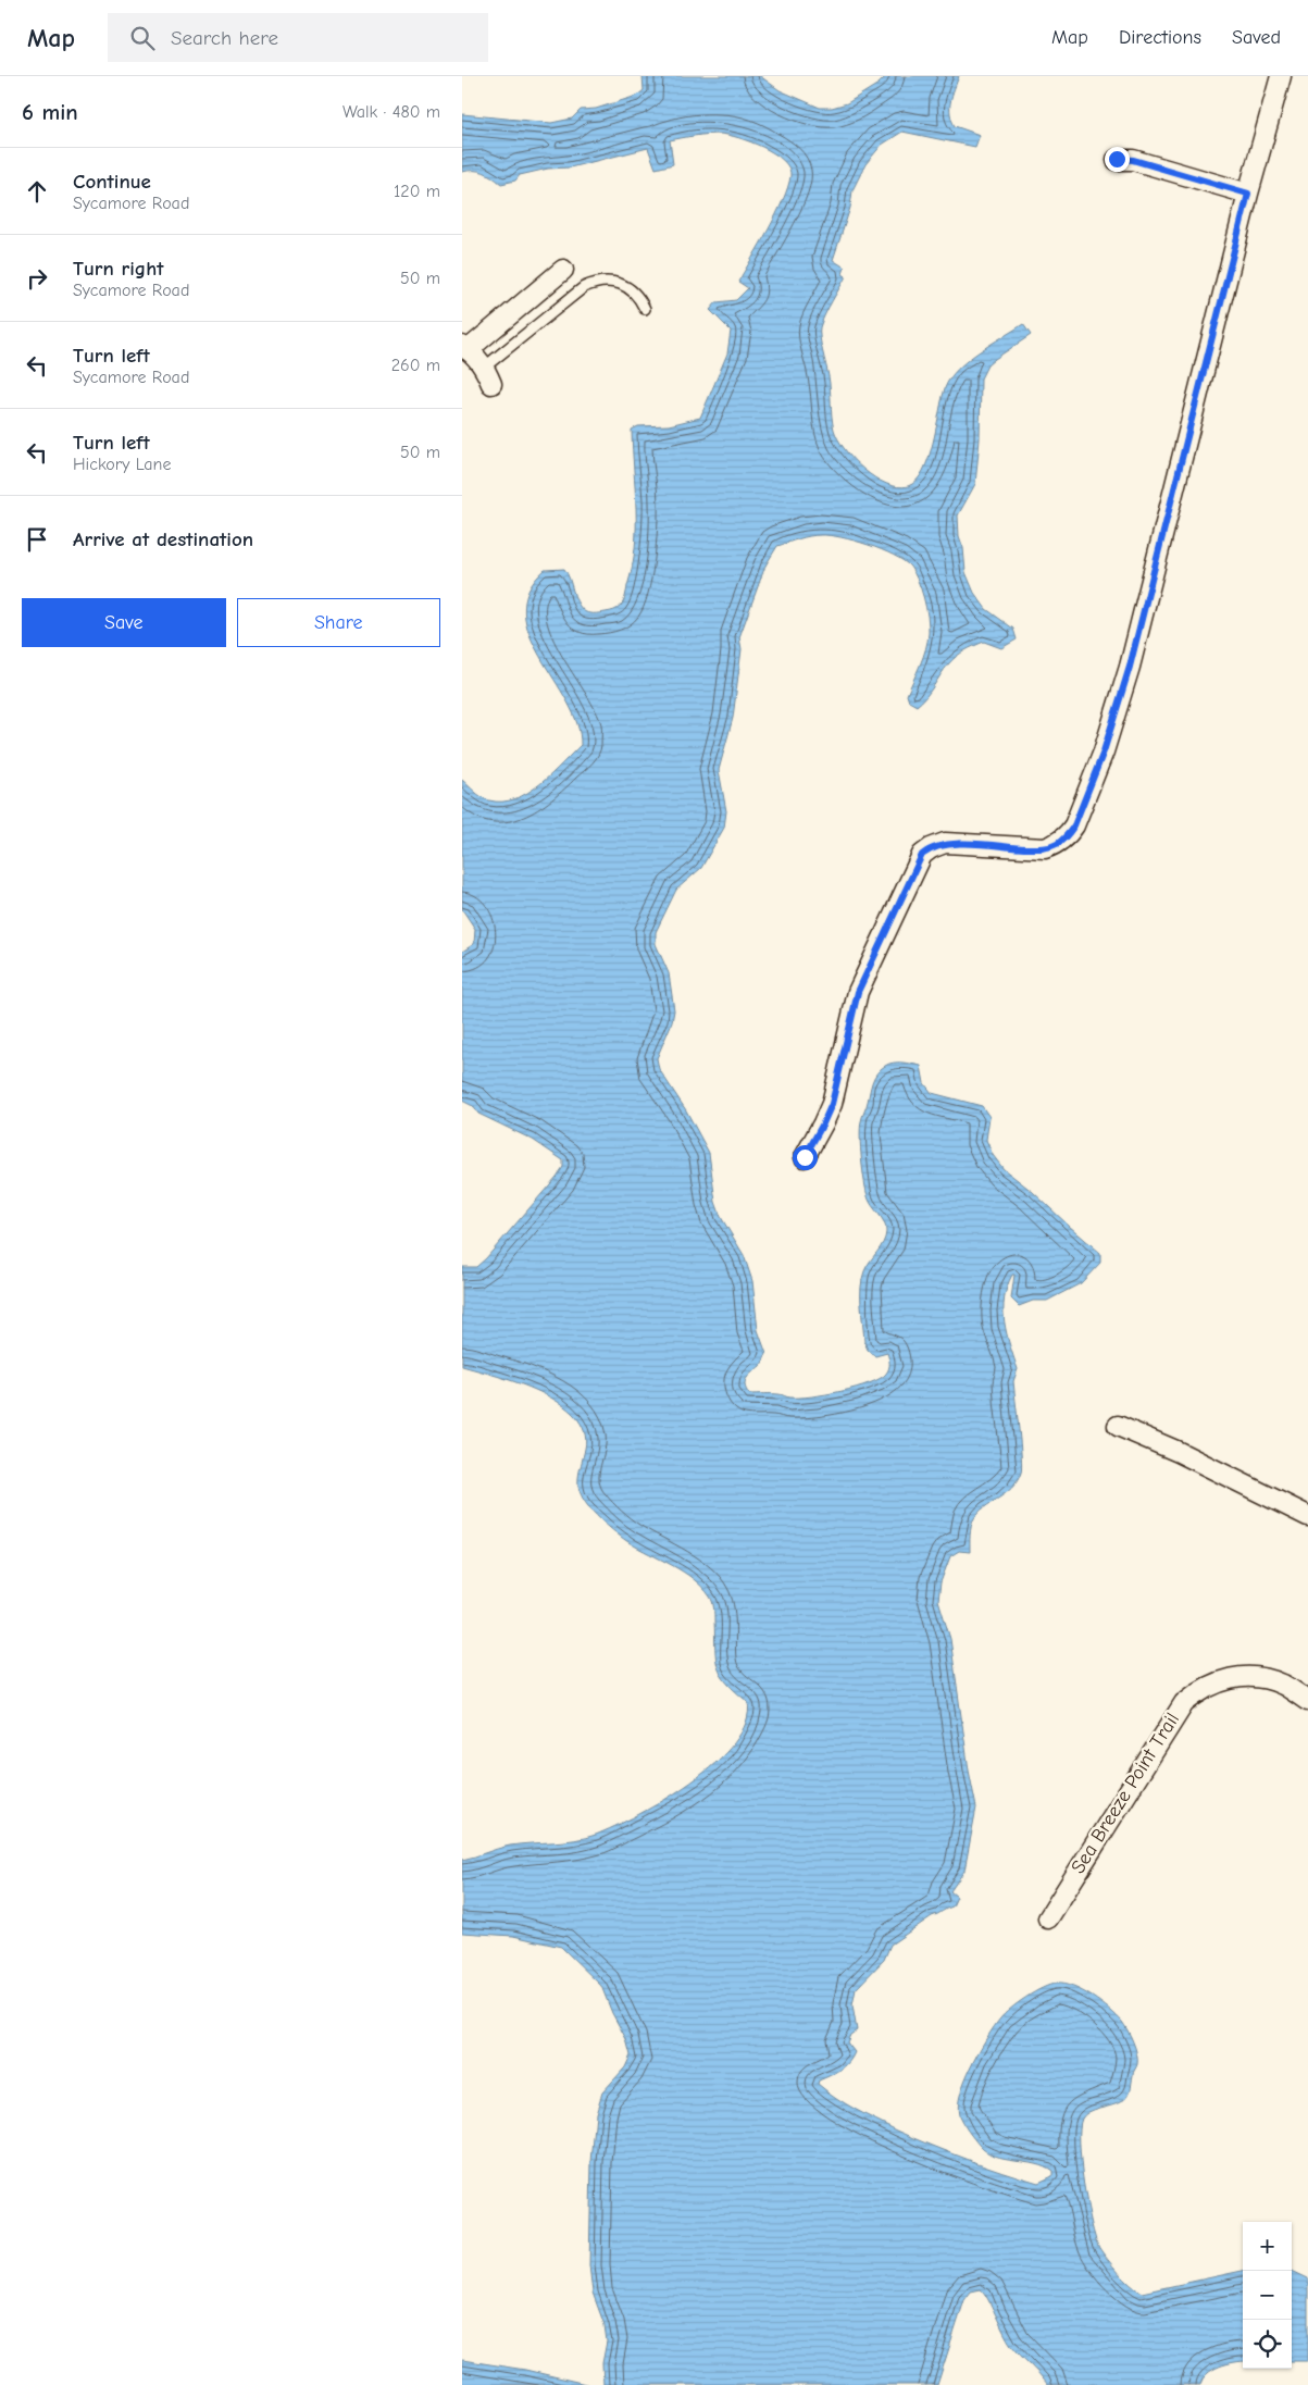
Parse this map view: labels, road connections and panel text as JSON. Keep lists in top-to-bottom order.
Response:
{
  "streets": {
    "street": ["Sea Breeze Point Trail"]
  },
  "page": {
    "header": "Map",
    "search": "Search here",
    "nav": ["Map", "Directions", "Saved"],
    "heading": ["6 min", "Walk · 480 m"],
    "list": [
      ["Continue", "Sycamore Road", "120 m"],
      ["Turn right", "Sycamore Road", "50 m"],
      ["Turn left", "Sycamore Road", "260 m"],
      ["Turn left", "Hickory Lane", "50 m"],
      "Arrive at destination"
    ],
    "buttons": ["Save", "Share"],
    "map_buttons": ["+", "−"]
  }
}
